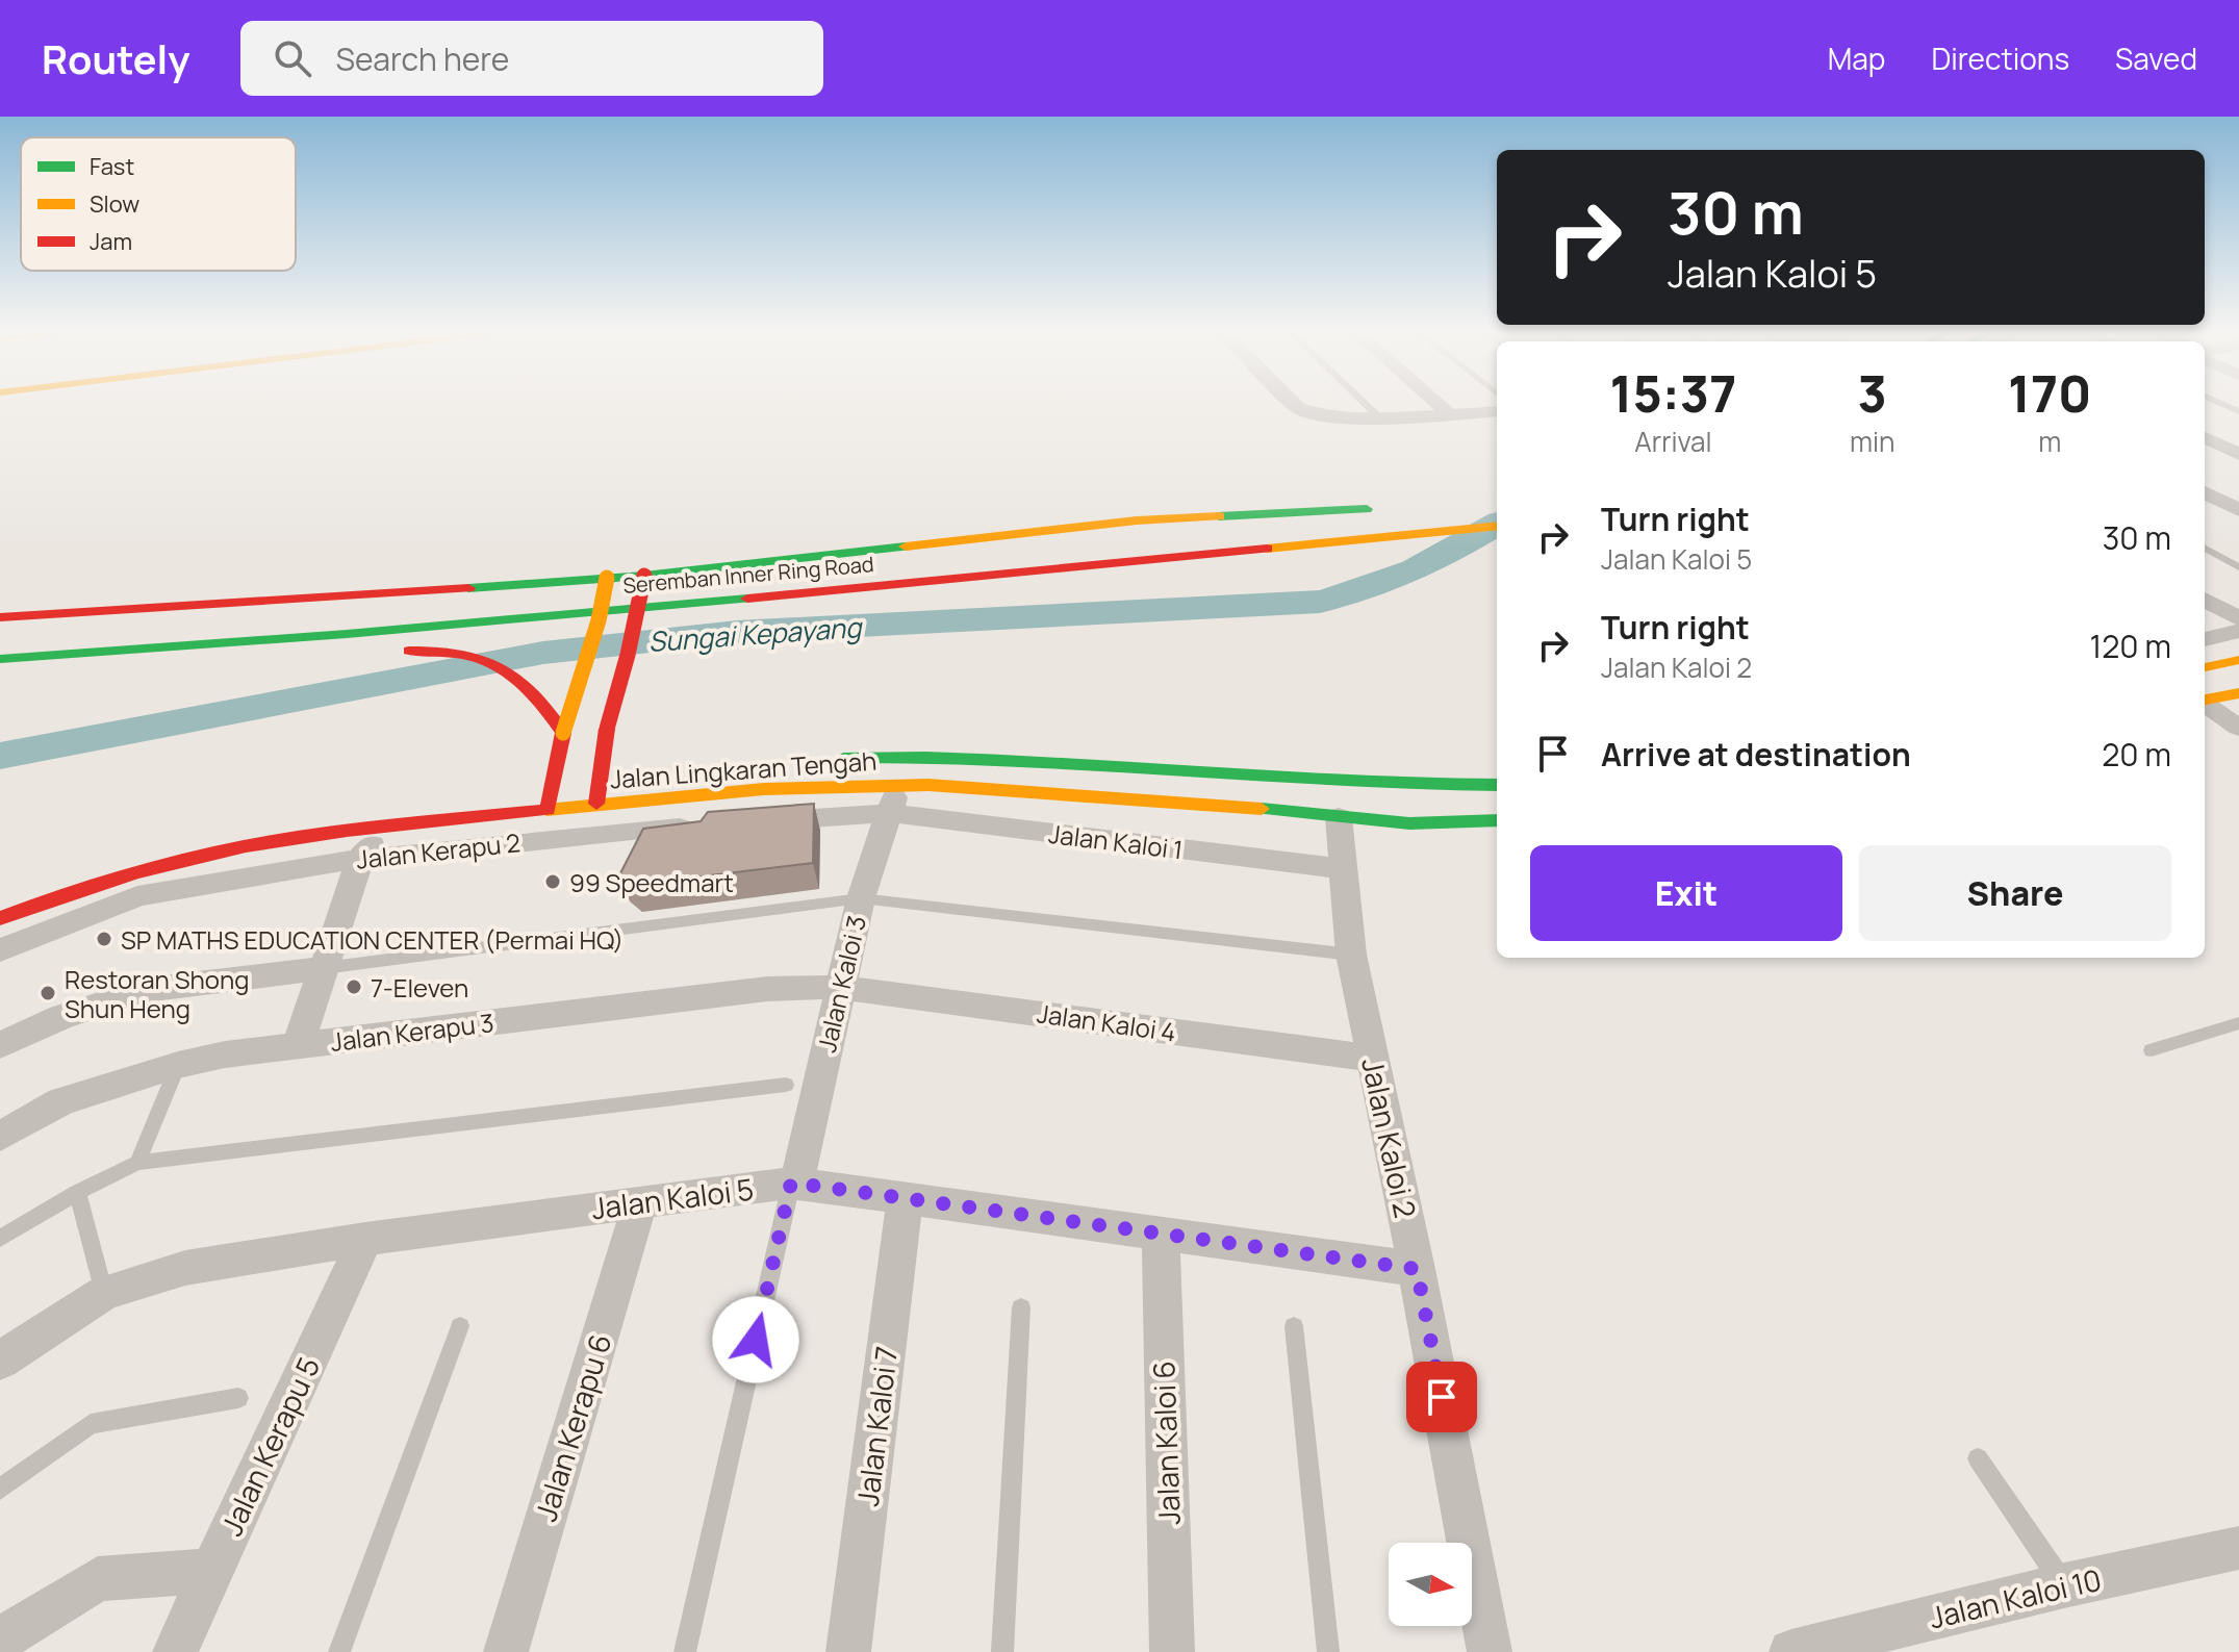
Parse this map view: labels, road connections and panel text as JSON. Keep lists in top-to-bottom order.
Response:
{
  "streets": {
    "main road": ["Seremban Inner Ring Road", "Jalan Lingkaran Tengah"],
    "street": [
      "Jalan Kaloi 1",
      "Jalan Kerapu 2",
      "Jalan Kaloi 3",
      "Jalan Kaloi 4",
      "Jalan Kerapu 3",
      "Jalan Kaloi 2",
      "Jalan Kaloi 5",
      "Jalan Kaloi 7",
      "Jalan Kerapu 6",
      "Jalan Kaloi 6",
      "Jalan Kerapu 5",
      "Jalan Kaloi 10"
    ]
  },
  "crossings": [
    ["Jalan Lingkaran Tengah", "Jalan Kaloi 1"],
    ["Jalan Lingkaran Tengah", "Jalan Kaloi 3"],
    ["Jalan Lingkaran Tengah", "Jalan Kaloi 2"],
    ["Jalan Kaloi 1", "Jalan Kaloi 3"],
    ["Jalan Kaloi 1", "Jalan Kaloi 2"],
    ["Jalan Kaloi 3", "Jalan Kaloi 4"],
    ["Jalan Kaloi 3", "Jalan Kerapu 3"],
    ["Jalan Kaloi 3", "Jalan Kaloi 5"],
    ["Jalan Kaloi 4", "Jalan Kerapu 3"],
    ["Jalan Kaloi 4", "Jalan Kaloi 2"],
    ["Jalan Kaloi 2", "Jalan Kaloi 5"],
    ["Jalan Kaloi 5", "Jalan Kaloi 7"],
    ["Jalan Kaloi 5", "Jalan Kerapu 6"],
    ["Jalan Kaloi 5", "Jalan Kaloi 6"],
    ["Jalan Kaloi 5", "Jalan Kerapu 5"]
  ],
  "water": ["Sungai Kepayang"],
  "places": [
    "99 Speedmart",
    "SP MATHS EDUCATION CENTER (Permai HQ)",
    "7-Eleven",
    "Restoran Shong Shun Heng"
  ],
  "legend": ["Fast", "Slow", "Jam"],
  "north": "right",
  "page": {
    "header": "Routely",
    "search": "Search here",
    "nav": ["Map", "Directions", "Saved"],
    "turn": ["30 m", "Jalan Kaloi 5"],
    "eta": [
      "15:37",
      "Arrival",
      "3",
      "min",
      "170",
      "m"
    ],
    "list": [
      {
        "name": "Turn right",
        "note": "Jalan Kaloi 5",
        "value": "30 m"
      },
      {
        "name": "Turn right",
        "note": "Jalan Kaloi 2",
        "value": "120 m"
      },
      {
        "name": "Arrive at destination",
        "value": "20 m"
      }
    ],
    "buttons": ["Exit", "Share"]
  }
}
